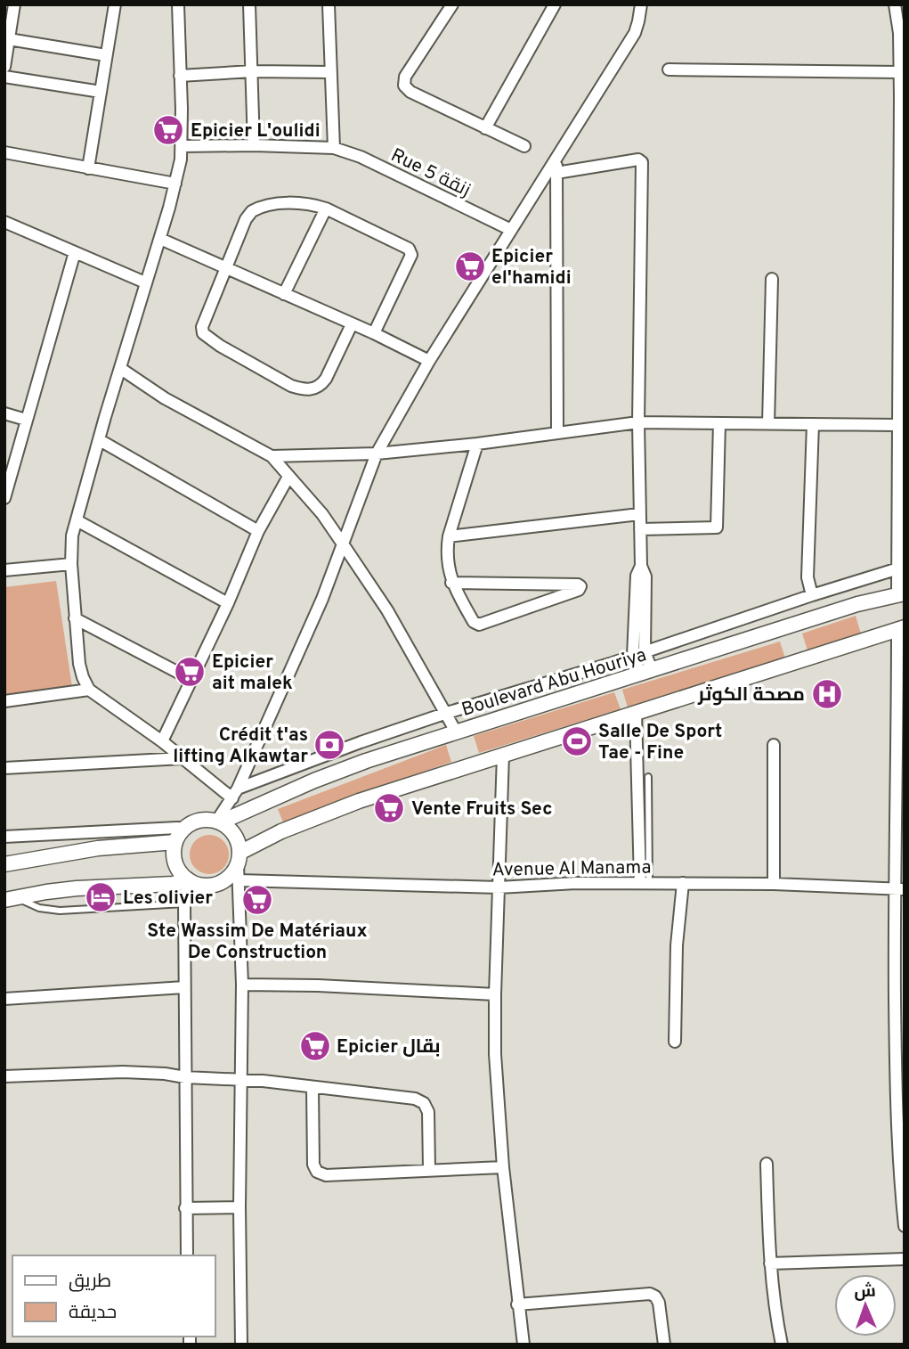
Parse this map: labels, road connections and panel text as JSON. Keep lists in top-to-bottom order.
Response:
{
  "streets": {
    "main road": ["Boulevard Abu Houriya"],
    "street": ["Rue 5 زنقة", "Avenue Al Manama"]
  },
  "places": {
    "supermarket": [
      "Epicier L'oulidi",
      "Epicier el'hamidi",
      "Epicier ait malek",
      "Vente Fruits Sec",
      "Ste Wassim De Matériaux De Construction",
      "Epicier بقال"
    ],
    "hospital": ["مصحة الكوثر"],
    "sports": ["Salle De Sport Tae - Fine"],
    "bank": ["Crédit t'as lifting Alkawtar"],
    "hotel": ["Les olivier"]
  },
  "legend": ["طريق", "حديقة"],
  "north": "top"
}
